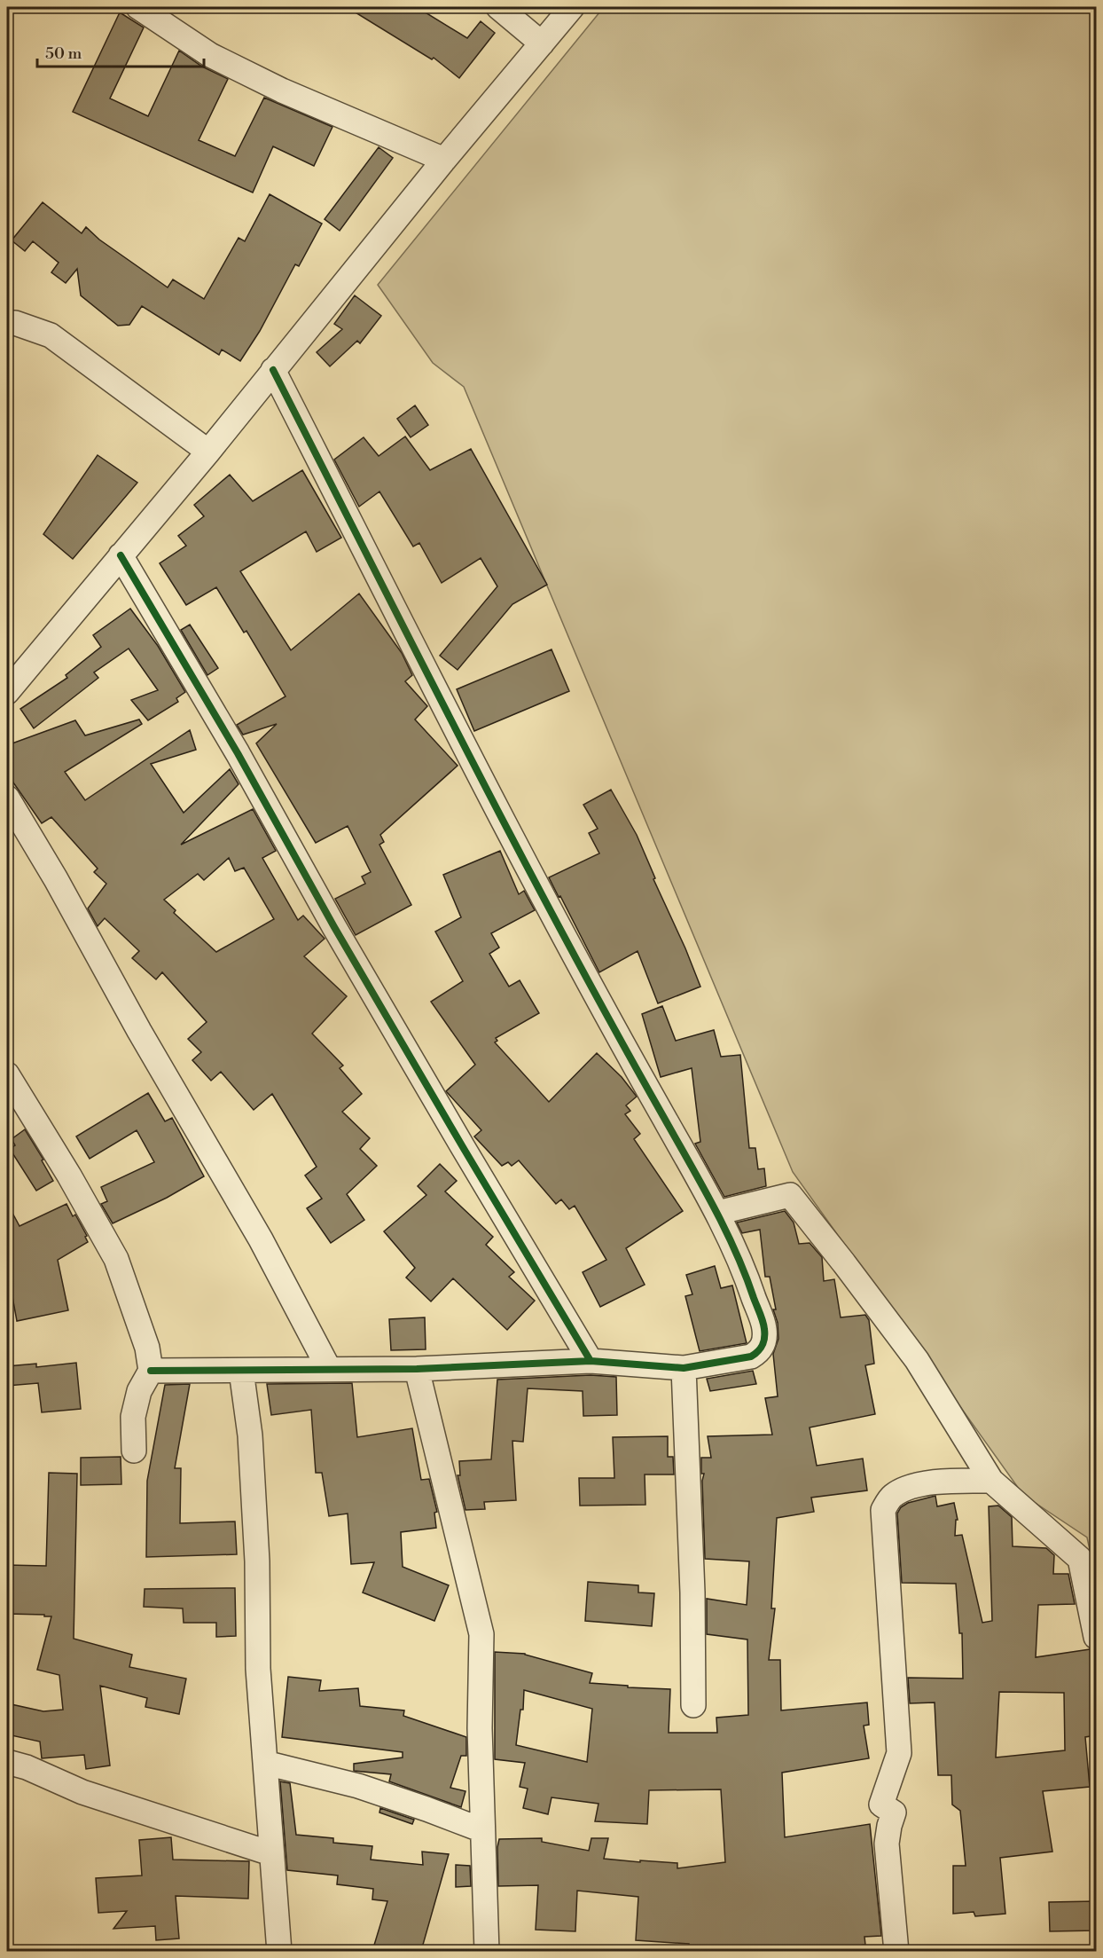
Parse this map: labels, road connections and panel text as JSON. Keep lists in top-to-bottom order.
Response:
{
  "scale_bar": "50 m"
}
